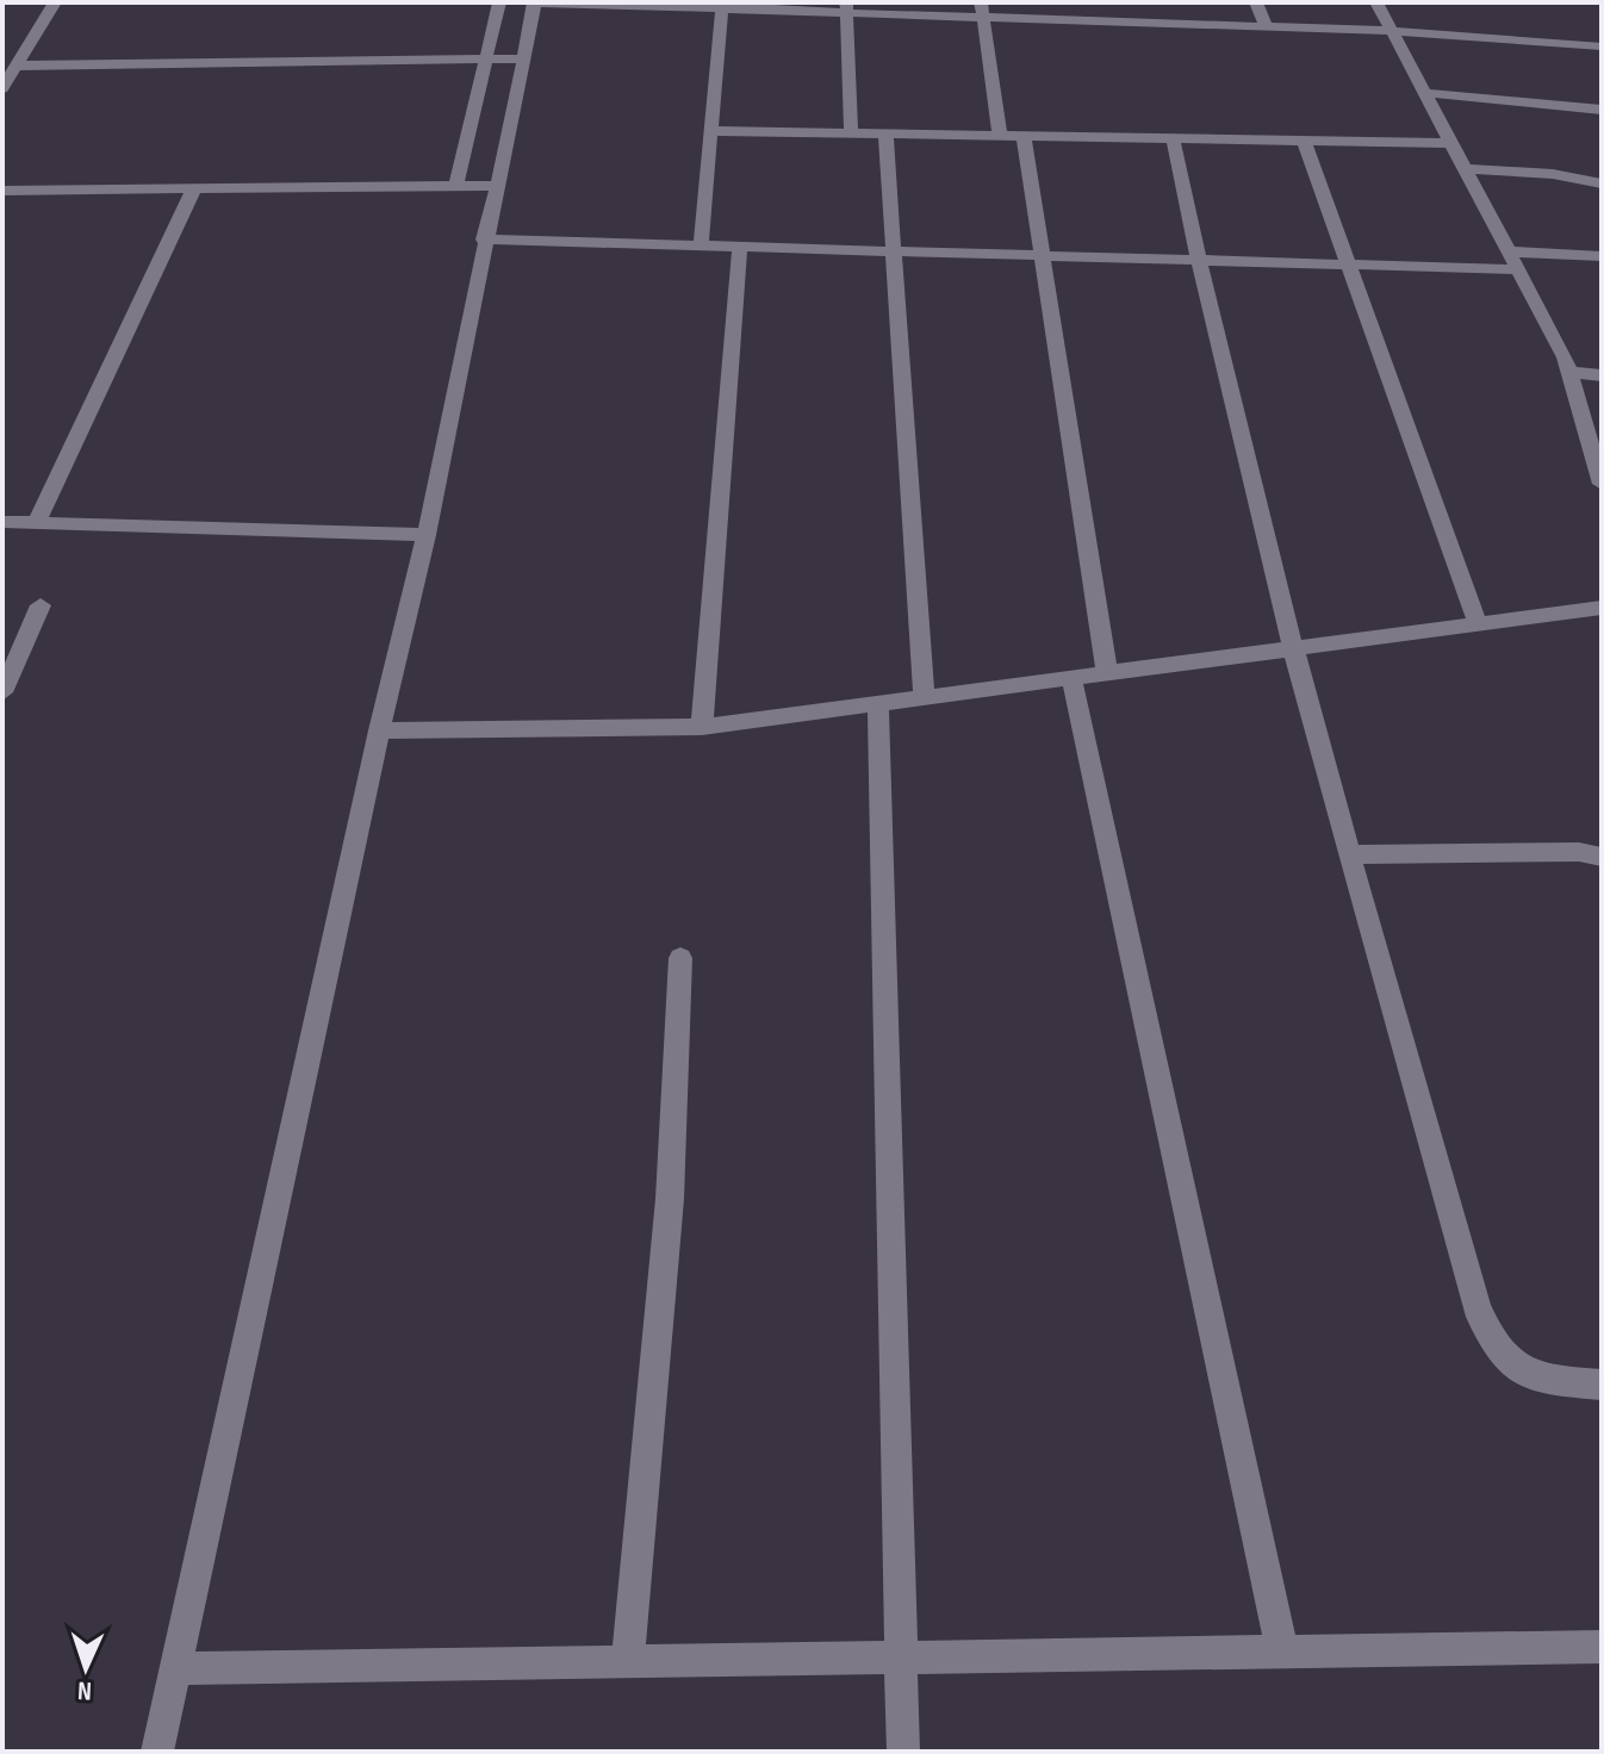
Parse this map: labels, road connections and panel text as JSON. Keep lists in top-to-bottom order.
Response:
{
  "north": "bottom"
}
